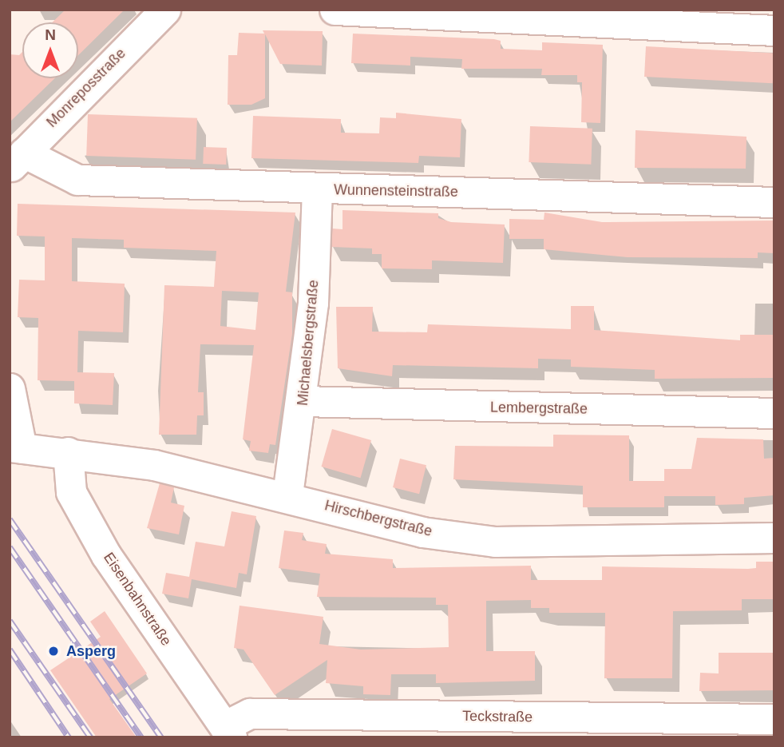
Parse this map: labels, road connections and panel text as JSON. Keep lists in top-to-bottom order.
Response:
{
  "streets": {
    "street": [
      "Monreposstraße",
      "Wunnensteinstraße",
      "Michaelsbergstraße",
      "Lembergstraße",
      "Hirschbergstraße",
      "Eisenbahnstraße",
      "Teckstraße"
    ]
  },
  "crossings": [
    ["Monreposstraße", "Wunnensteinstraße"],
    ["Wunnensteinstraße", "Michaelsbergstraße"],
    ["Michaelsbergstraße", "Lembergstraße"],
    ["Michaelsbergstraße", "Hirschbergstraße"],
    ["Hirschbergstraße", "Eisenbahnstraße"],
    ["Eisenbahnstraße", "Teckstraße"]
  ],
  "places": ["Asperg"],
  "north": "top"
}
